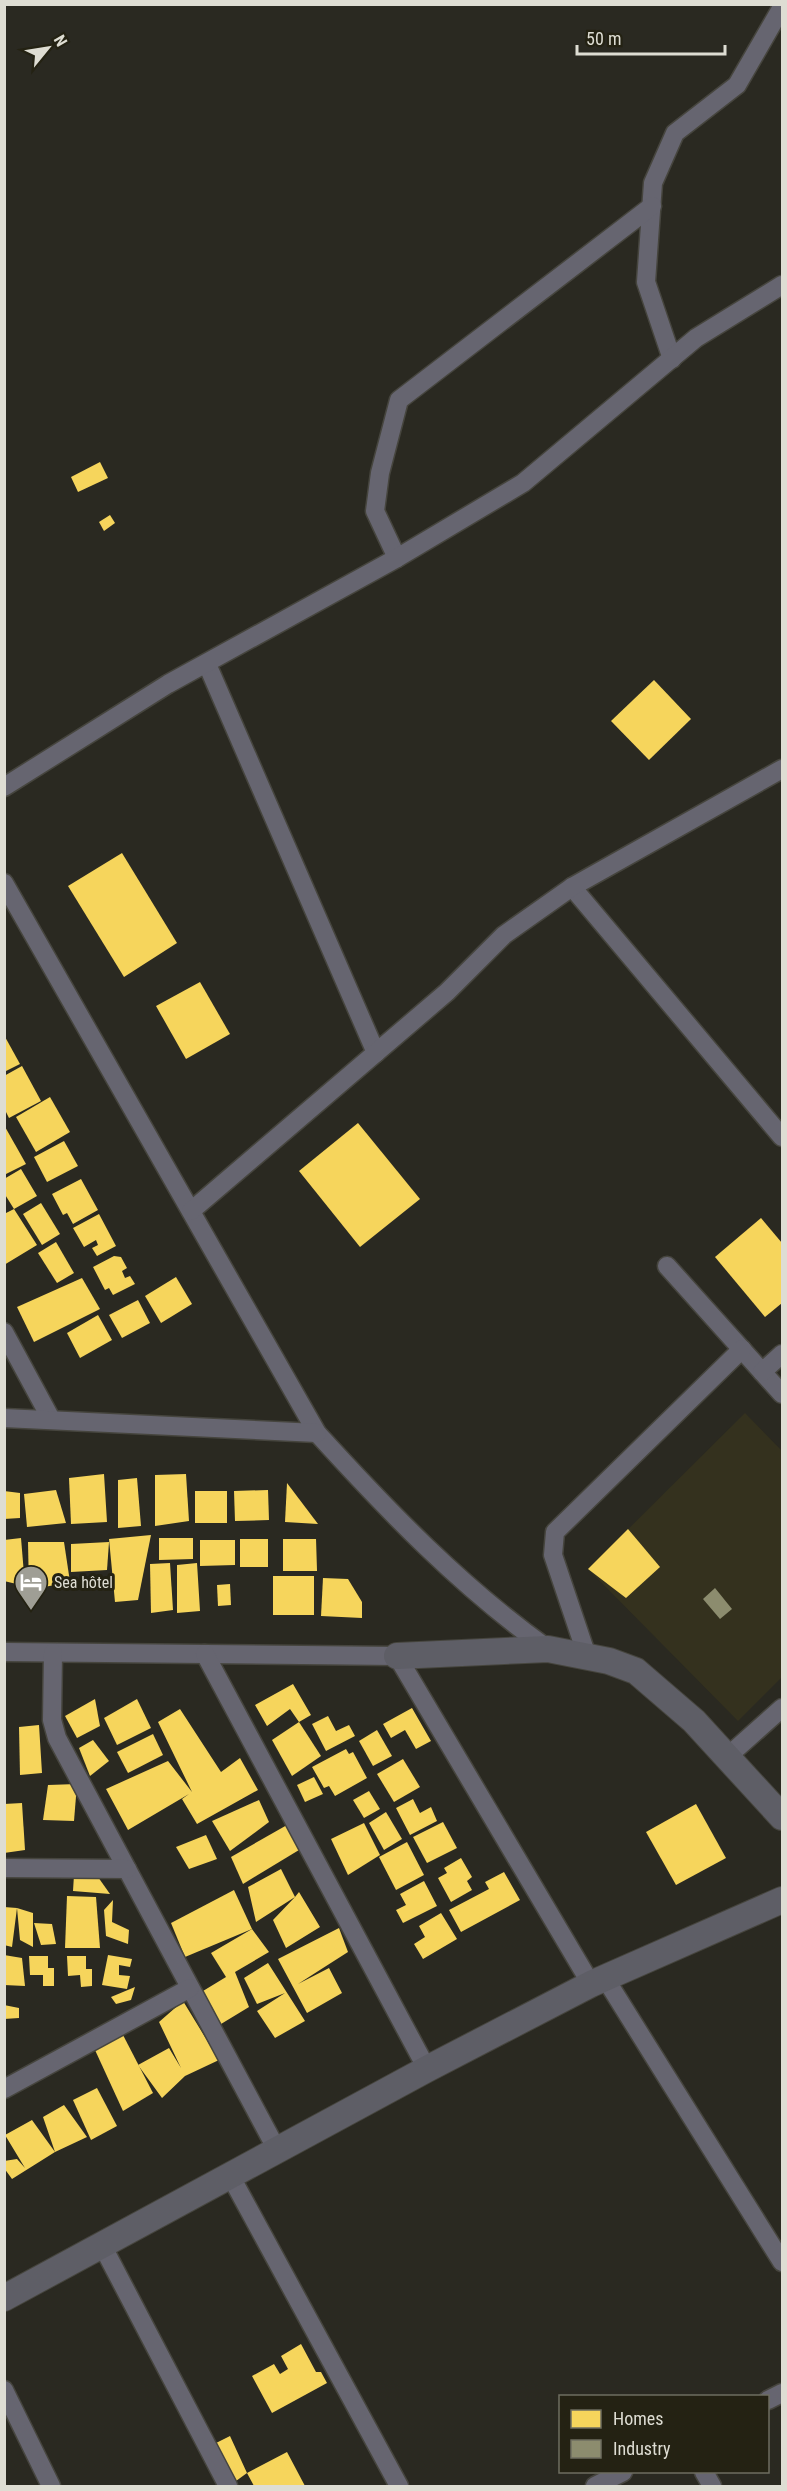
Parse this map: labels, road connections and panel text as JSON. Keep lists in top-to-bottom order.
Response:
{
  "places": {
    "hotel": ["Sea hôtel"]
  },
  "legend": ["Homes", "Industry"],
  "scale_bar": "50 m",
  "north": "top right"
}
